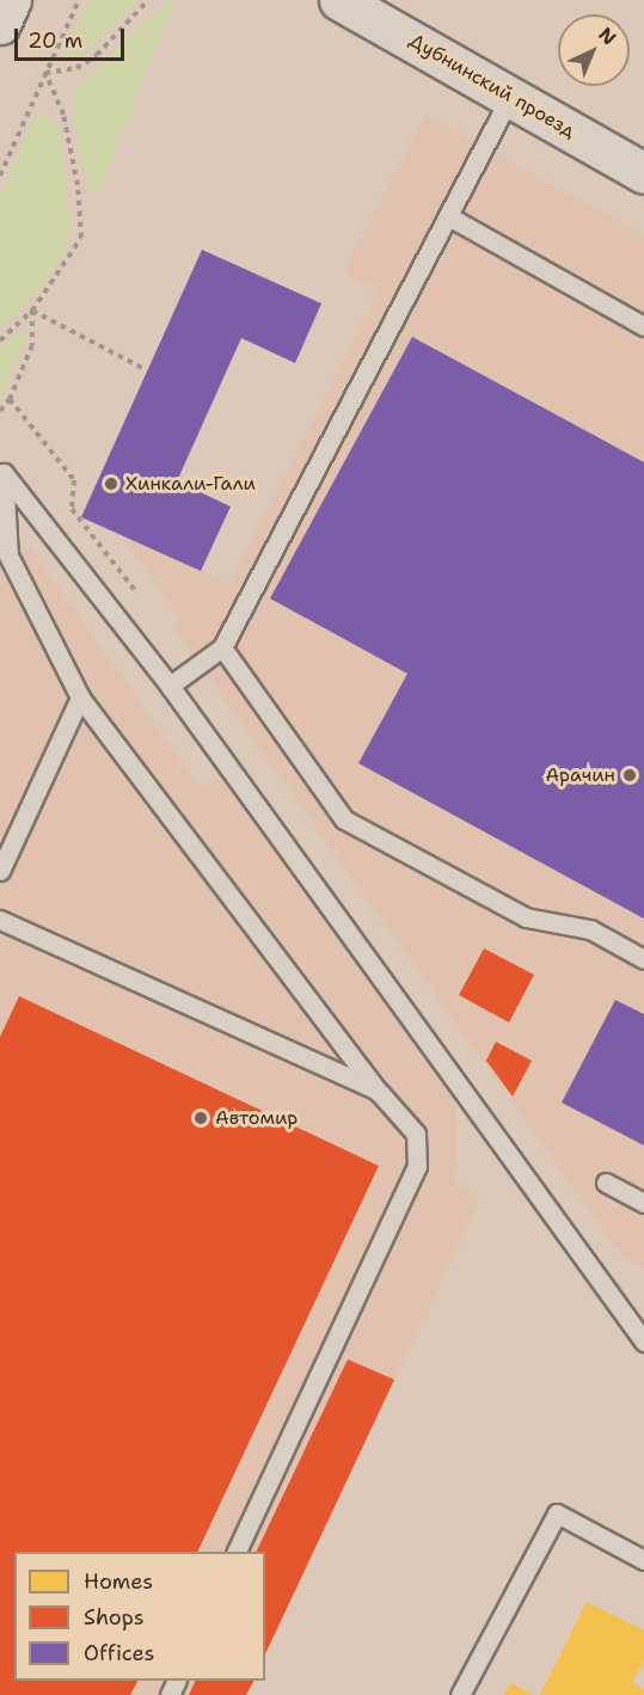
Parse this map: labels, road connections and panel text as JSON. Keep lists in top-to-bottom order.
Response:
{
  "streets": {
    "street": ["Дубнинский проезд"]
  },
  "places": ["Хинкали-Гали", "Арачин", "Автомир"],
  "legend": ["Homes", "Shops", "Offices"],
  "scale_bar": "20 m",
  "north": "top right"
}
